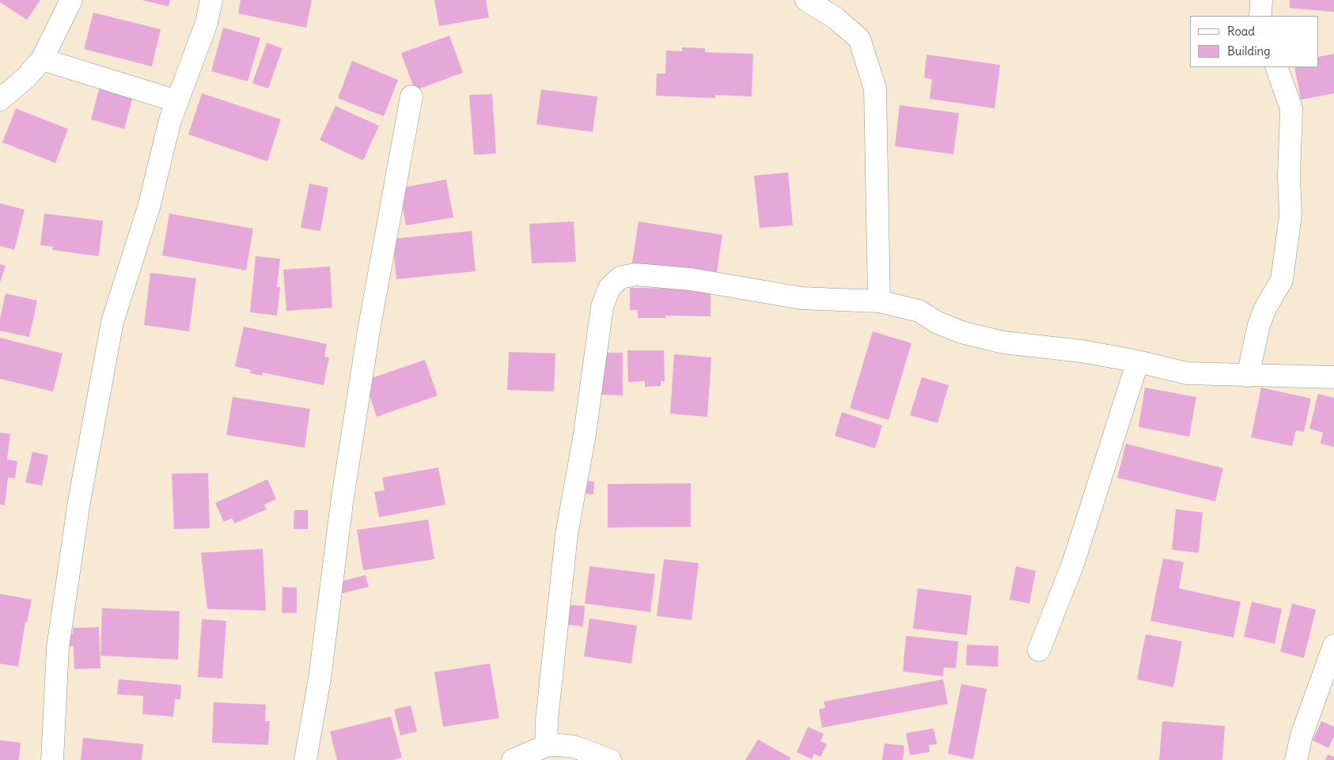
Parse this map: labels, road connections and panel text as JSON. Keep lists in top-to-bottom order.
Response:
{
  "legend": ["Road", "Building"]
}
